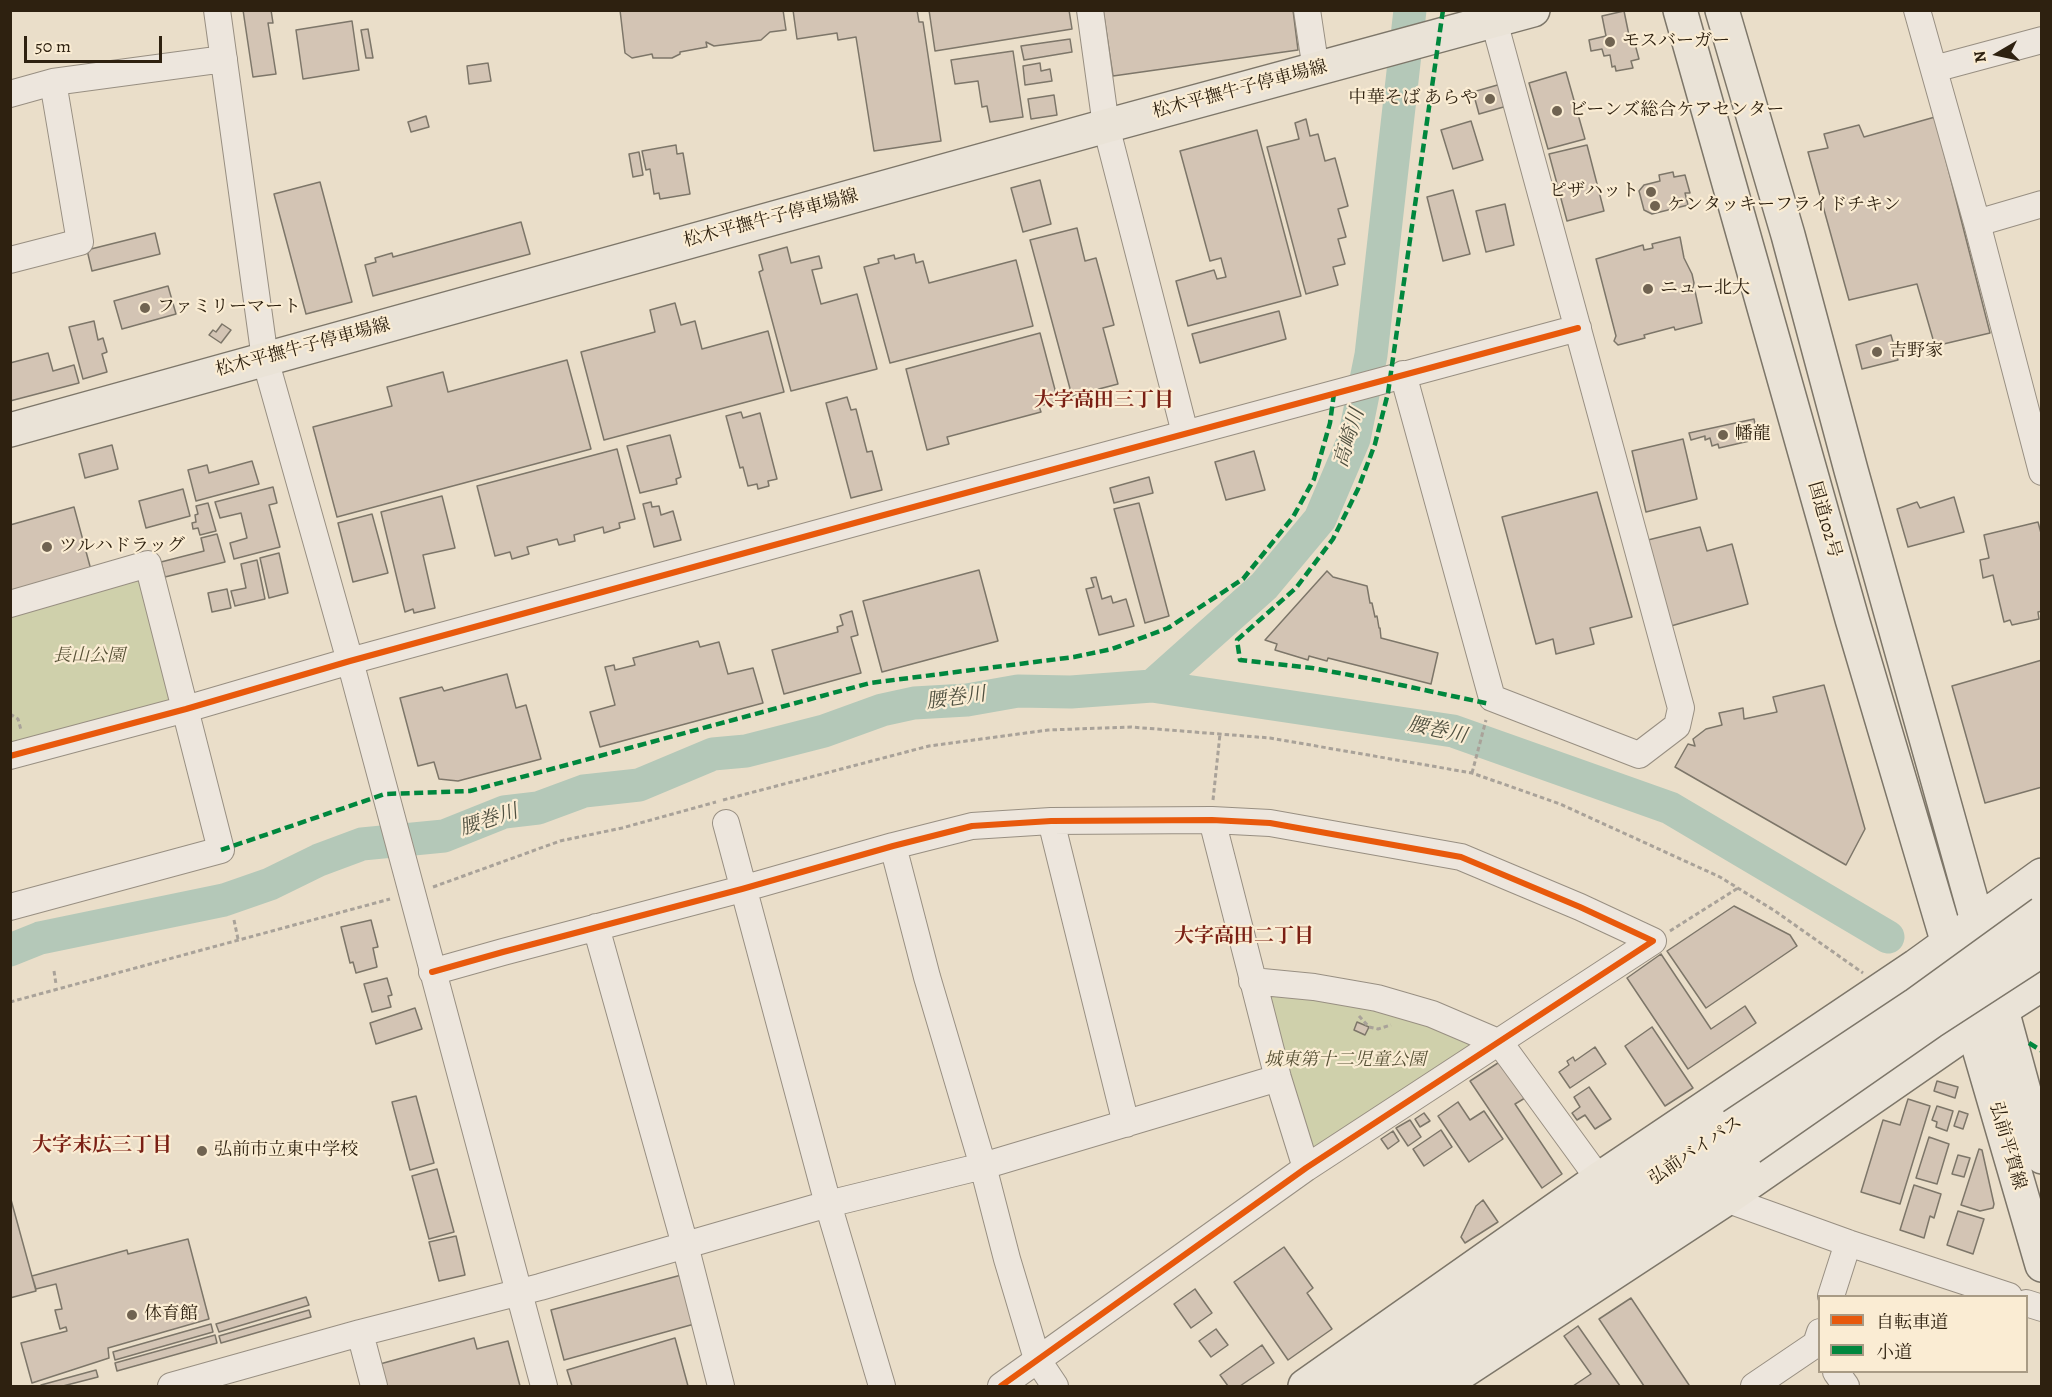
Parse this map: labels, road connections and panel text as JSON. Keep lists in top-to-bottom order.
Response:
{
  "streets": {
    "main road": [
      "松木平撫牛子停車場線",
      "国道102号",
      "弘前平賀線",
      "弘前バイパス"
    ]
  },
  "crossings": [
    ["国道102号", "弘前平賀線"]
  ],
  "districts": ["大字高田三丁目", "大字高田二丁目", "大字末広三丁目"],
  "water": ["高崎川", "腰巻川"],
  "parks": ["長山公園", "城東第十二児童公園"],
  "places": [
    "モスバーガー",
    "中華そば あらや",
    "ビーンズ総合ケアセンター",
    "ピザハット",
    "ケンタッキーフライドチキン",
    "ニュー北大",
    "ファミリーマート",
    "吉野家",
    "幡龍",
    "ツルハドラッグ",
    "弘前市立東中学校",
    "体育館"
  ],
  "legend": ["自転車道", "小道"],
  "scale_bar": "50 m",
  "north": "left"
}
